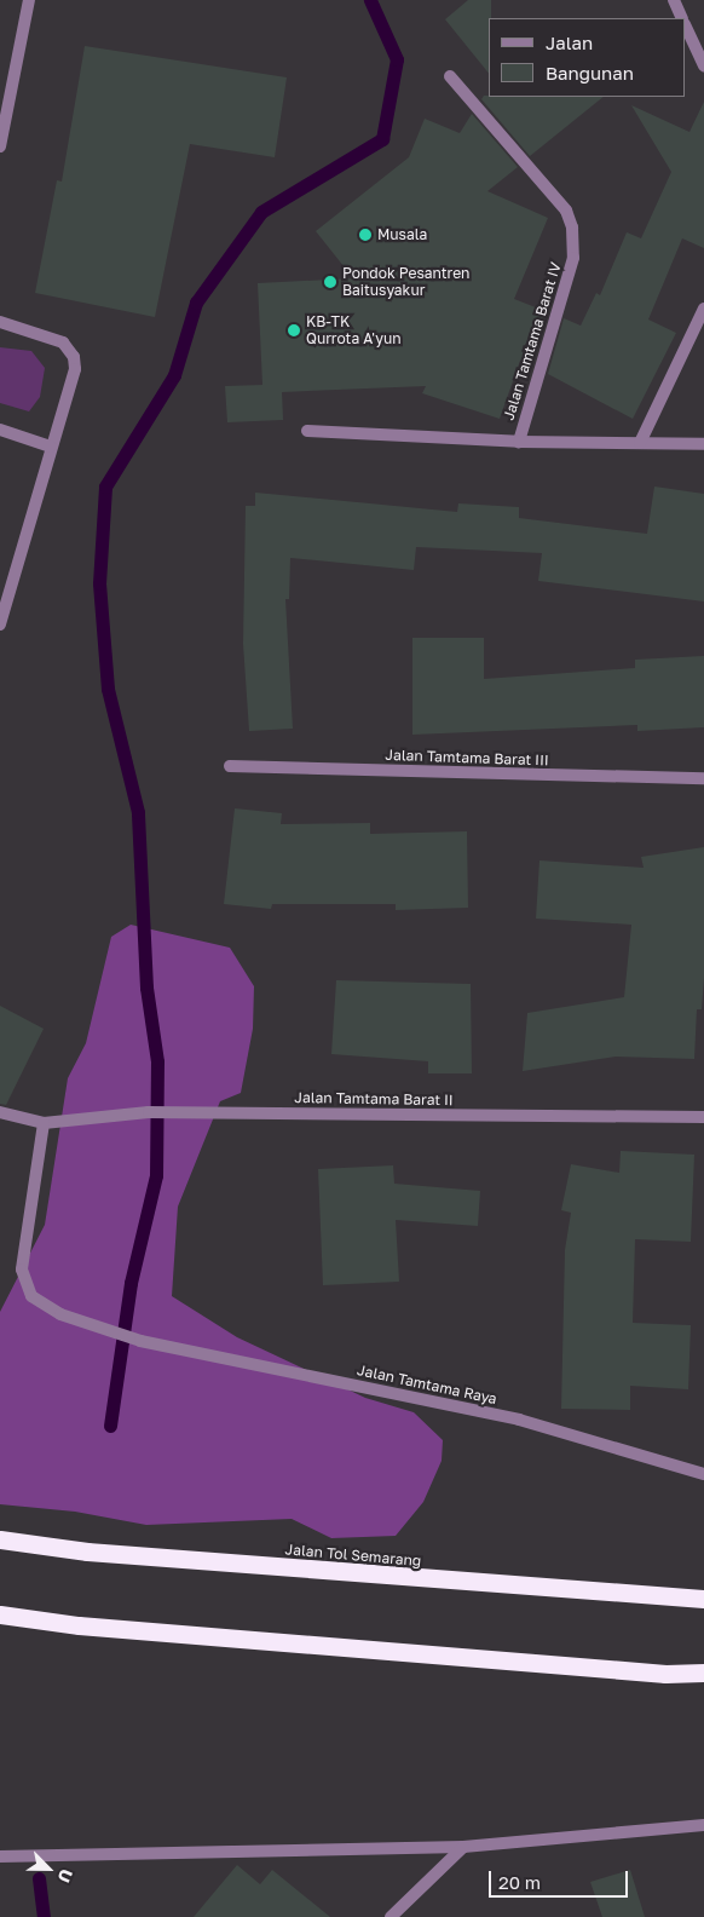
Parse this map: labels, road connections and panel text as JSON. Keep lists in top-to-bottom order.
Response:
{
  "streets": {
    "highway": ["Jalan Tol Semarang"],
    "street": [
      "Jalan Tamtama Barat IV",
      "Jalan Tamtama Barat III",
      "Jalan Tamtama Barat II",
      "Jalan Tamtama Raya"
    ]
  },
  "crossings": [
    ["Jalan Tamtama Barat II", "Jalan Tamtama Raya"]
  ],
  "places": ["Musala", "Pondok Pesantren Baitusyakur", "KB-TK Qurrota A'yun"],
  "legend": ["Jalan", "Bangunan"],
  "scale_bar": "20 m",
  "north": "bottom right"
}
